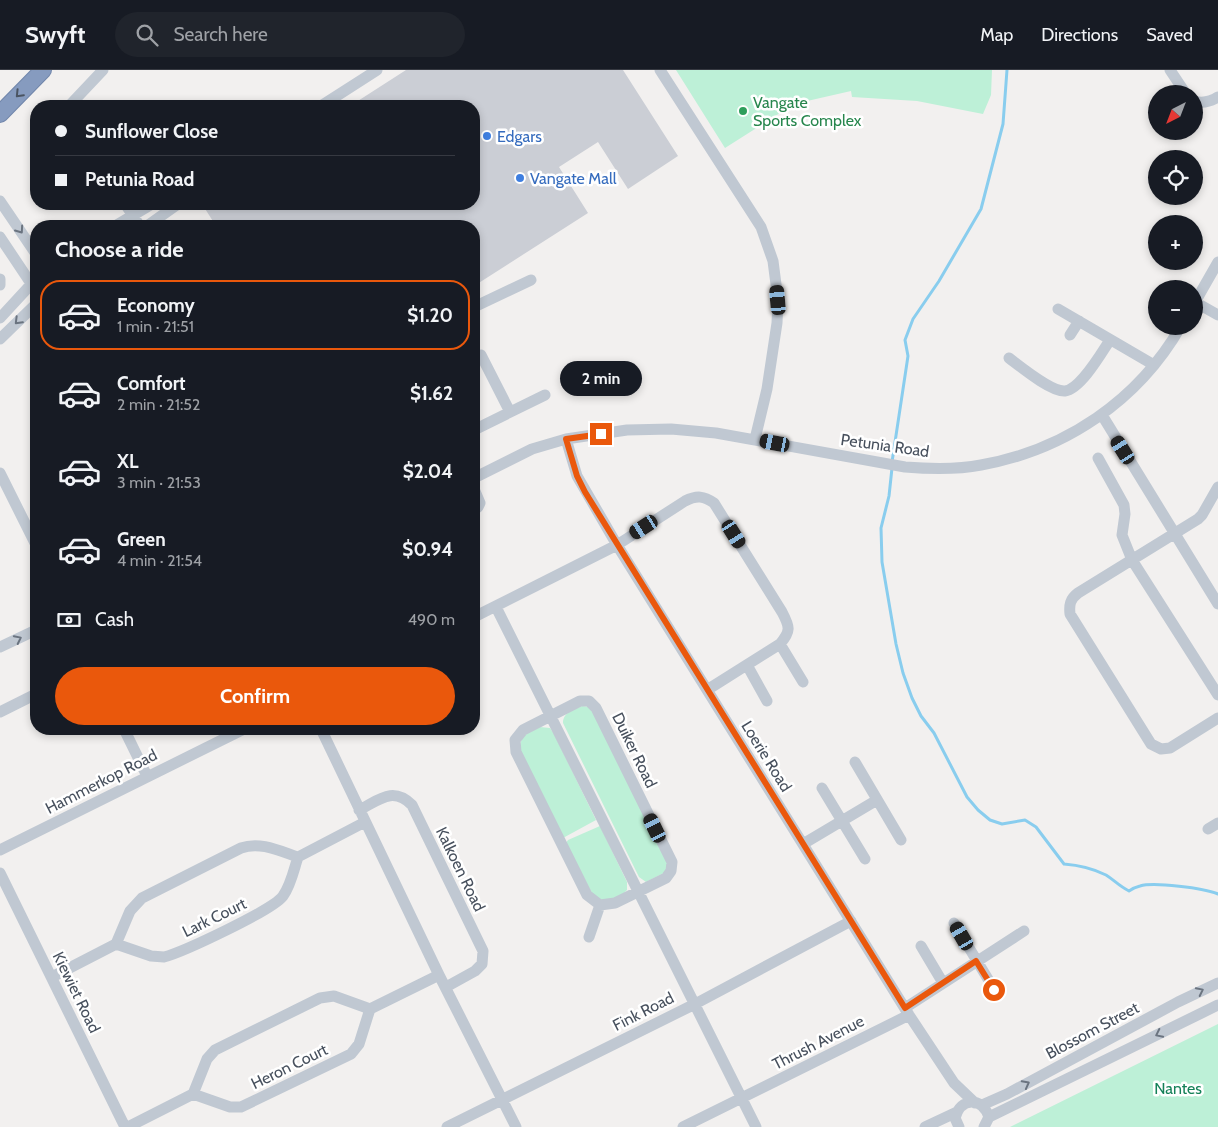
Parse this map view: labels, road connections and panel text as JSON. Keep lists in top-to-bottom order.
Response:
{
  "streets": {
    "street": [
      "Petunia Road",
      "Duiker Road",
      "Loerie Road",
      "Hammerkop Road",
      "Kalkoen Road",
      "Lark Court",
      "Kiewiet Road",
      "Fink Road",
      "Blossom Street",
      "Thrush Avenue",
      "Heron Court"
    ]
  },
  "crossings": [
    ["Petunia Road", "Loerie Road"],
    ["Loerie Road", "Fink Road"],
    ["Loerie Road", "Blossom Street"],
    ["Loerie Road", "Thrush Avenue"]
  ],
  "parks": ["Nantes"],
  "places": ["Vangate Sports Complex", "Edgars", "Vangate Mall"],
  "north": "bottom left",
  "page": {
    "header": "Swyft",
    "search": "Search here",
    "nav": ["Map", "Directions", "Saved"],
    "map_buttons": ["+", "−"],
    "banner": ["Sunflower Close", "Petunia Road"],
    "heading": "Choose a ride",
    "list": [
      {
        "name": "Economy",
        "note": "1 min · 21:51",
        "value": "$1.20"
      },
      {
        "name": "Comfort",
        "note": "2 min · 21:52",
        "value": "$1.62"
      },
      {
        "name": "XL",
        "note": "3 min · 21:53",
        "value": "$2.04"
      },
      {
        "name": "Green",
        "note": "4 min · 21:54",
        "value": "$0.94"
      }
    ],
    "bubble": "2 min",
    "pay": ["Cash", "490 m"],
    "buttons": "Confirm"
  }
}
